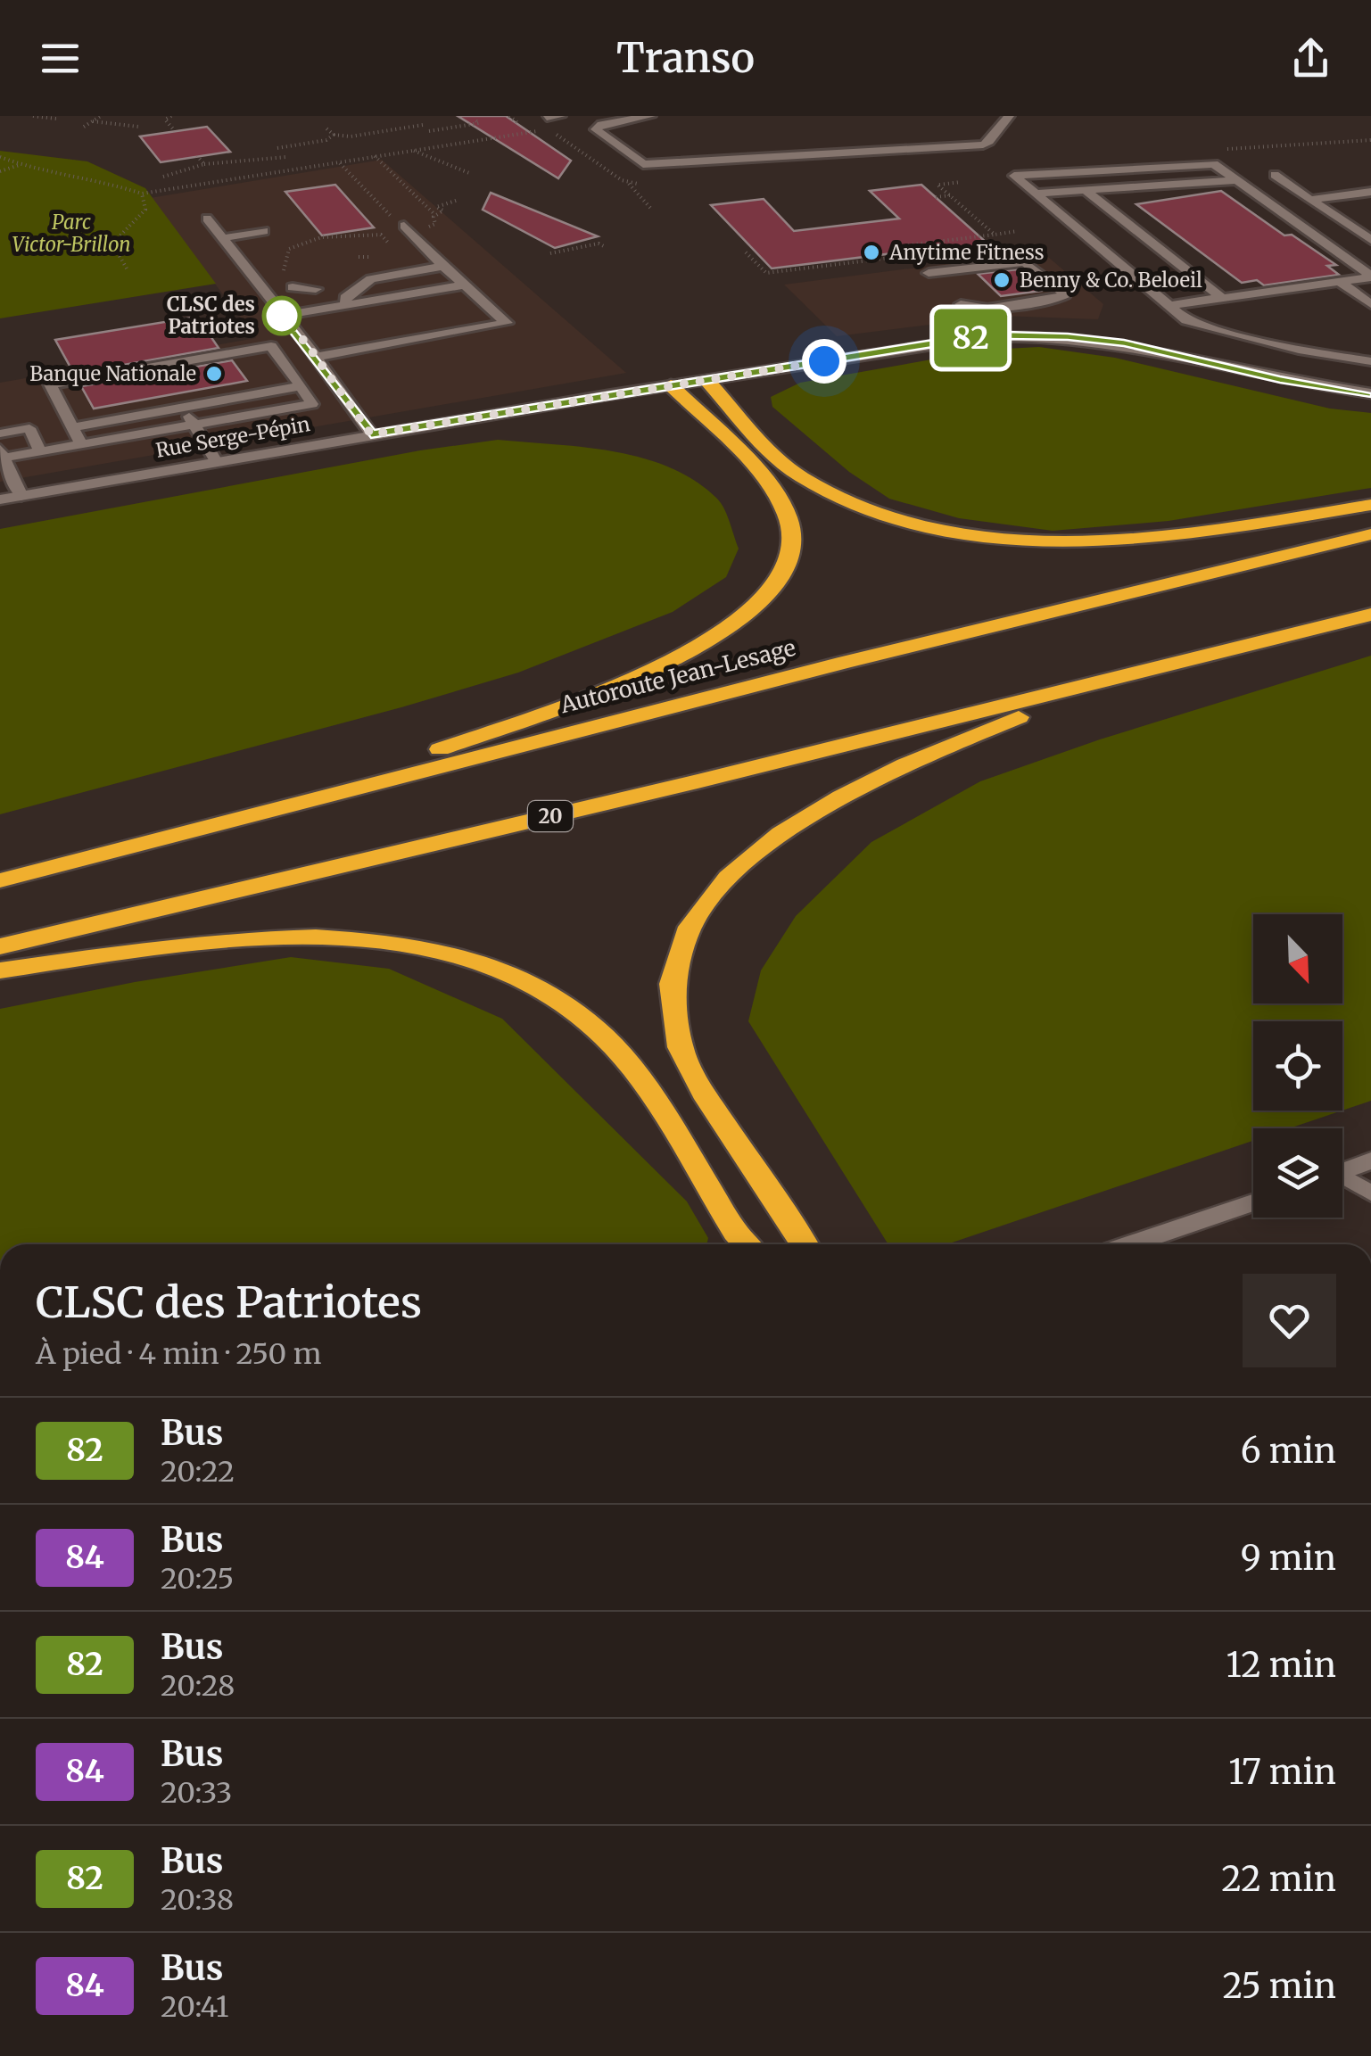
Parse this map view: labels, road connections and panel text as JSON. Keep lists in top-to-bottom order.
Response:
{
  "streets": {
    "highway": ["Autoroute Jean-Lesage", "20"],
    "street": ["Rue Serge-Pépin"]
  },
  "parks": ["Parc Victor-Brillon"],
  "places": [
    "Anytime Fitness",
    "Benny & Co. Beloeil",
    "CLSC des Patriotes",
    "Banque Nationale"
  ],
  "lines": ["bus line 82"],
  "north": "bottom right",
  "page": {
    "header": "Transo",
    "on_map": "82",
    "heading": ["CLSC des Patriotes", "À pied · 4 min · 250 m"],
    "list": [
      {
        "mark": "82",
        "name": "Bus",
        "note": "20:22",
        "value": "6 min"
      },
      {
        "mark": "84",
        "name": "Bus",
        "note": "20:25",
        "value": "9 min"
      },
      {
        "mark": "82",
        "name": "Bus",
        "note": "20:28",
        "value": "12 min"
      },
      {
        "mark": "84",
        "name": "Bus",
        "note": "20:33",
        "value": "17 min"
      },
      {
        "mark": "82",
        "name": "Bus",
        "note": "20:38",
        "value": "22 min"
      },
      {
        "mark": "84",
        "name": "Bus",
        "note": "20:41",
        "value": "25 min"
      }
    ]
  }
}
